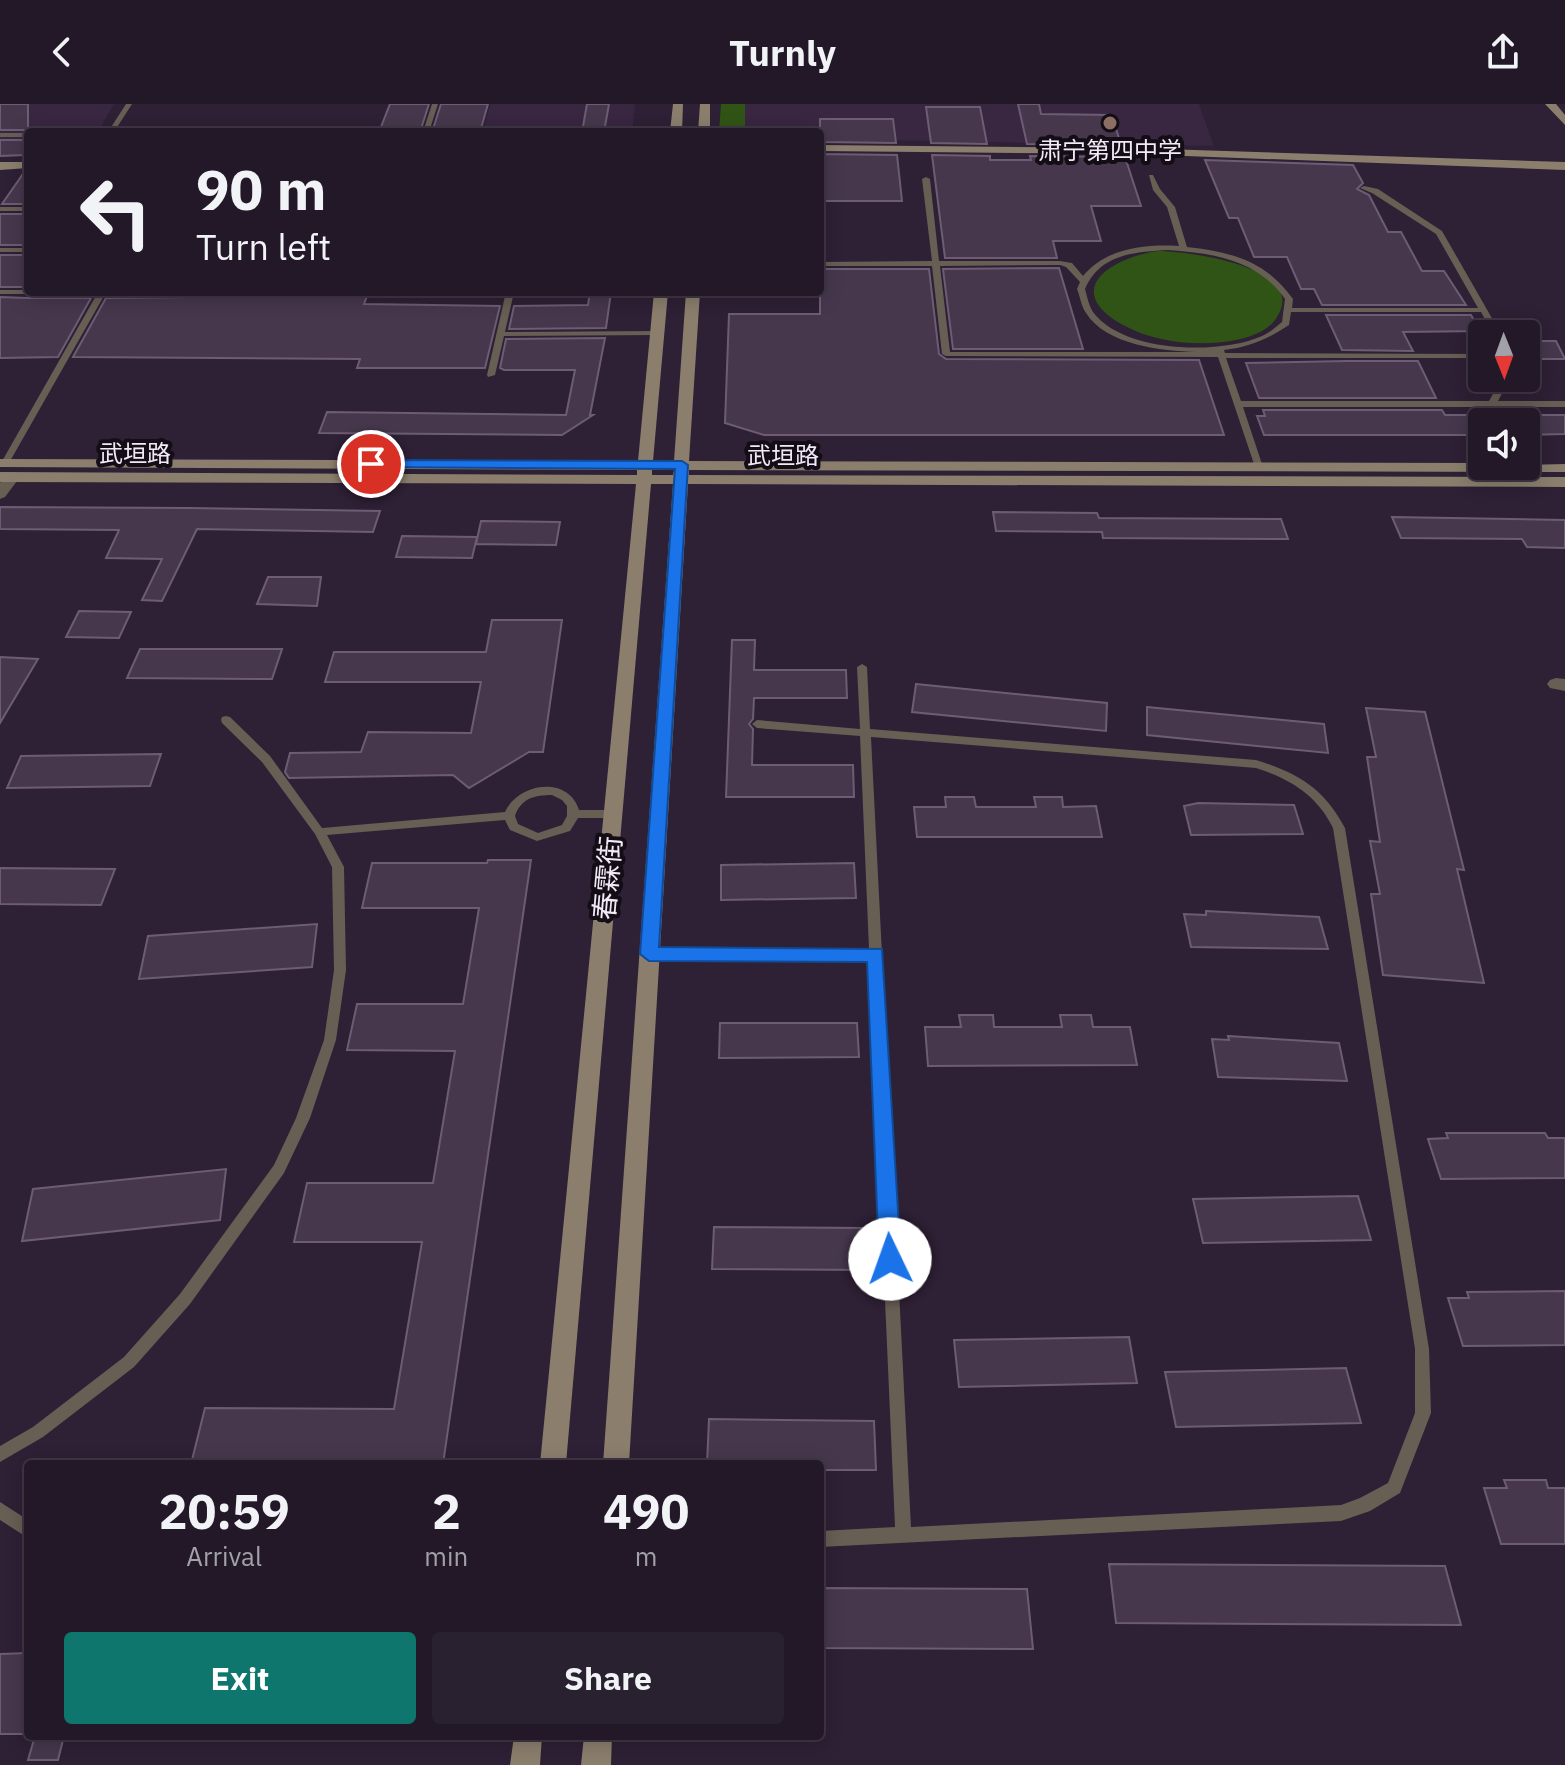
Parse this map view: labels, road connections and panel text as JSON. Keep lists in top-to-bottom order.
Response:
{
  "streets": {
    "main road": ["武垣路", "春霖街"]
  },
  "crossings": [
    ["武垣路", "春霖街"]
  ],
  "places": ["肃宁第四中学"],
  "north": "bottom",
  "page": {
    "header": "Turnly",
    "turn": ["90 m", "Turn left"],
    "eta": [
      "20:59",
      "Arrival",
      "2",
      "min",
      "490",
      "m"
    ],
    "buttons": ["Exit", "Share"]
  }
}
